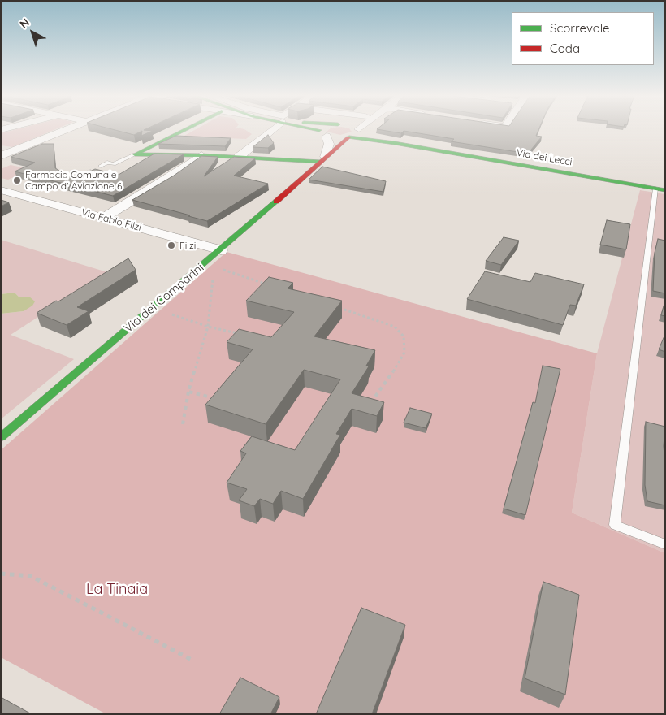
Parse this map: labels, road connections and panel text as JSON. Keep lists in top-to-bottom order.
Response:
{
  "streets": {
    "street": ["Via dei Lecci", "Via Fabio Filzi", "Via dei Comparini"]
  },
  "crossings": [
    ["Via dei Lecci", "Via dei Comparini"],
    ["Via Fabio Filzi", "Via dei Comparini"]
  ],
  "parks": ["La Tinaia"],
  "places": ["Farmacia Comunale Campo d' Aviazione 6", "Filzi"],
  "legend": ["Scorrevole", "Coda"],
  "north": "top left"
}
